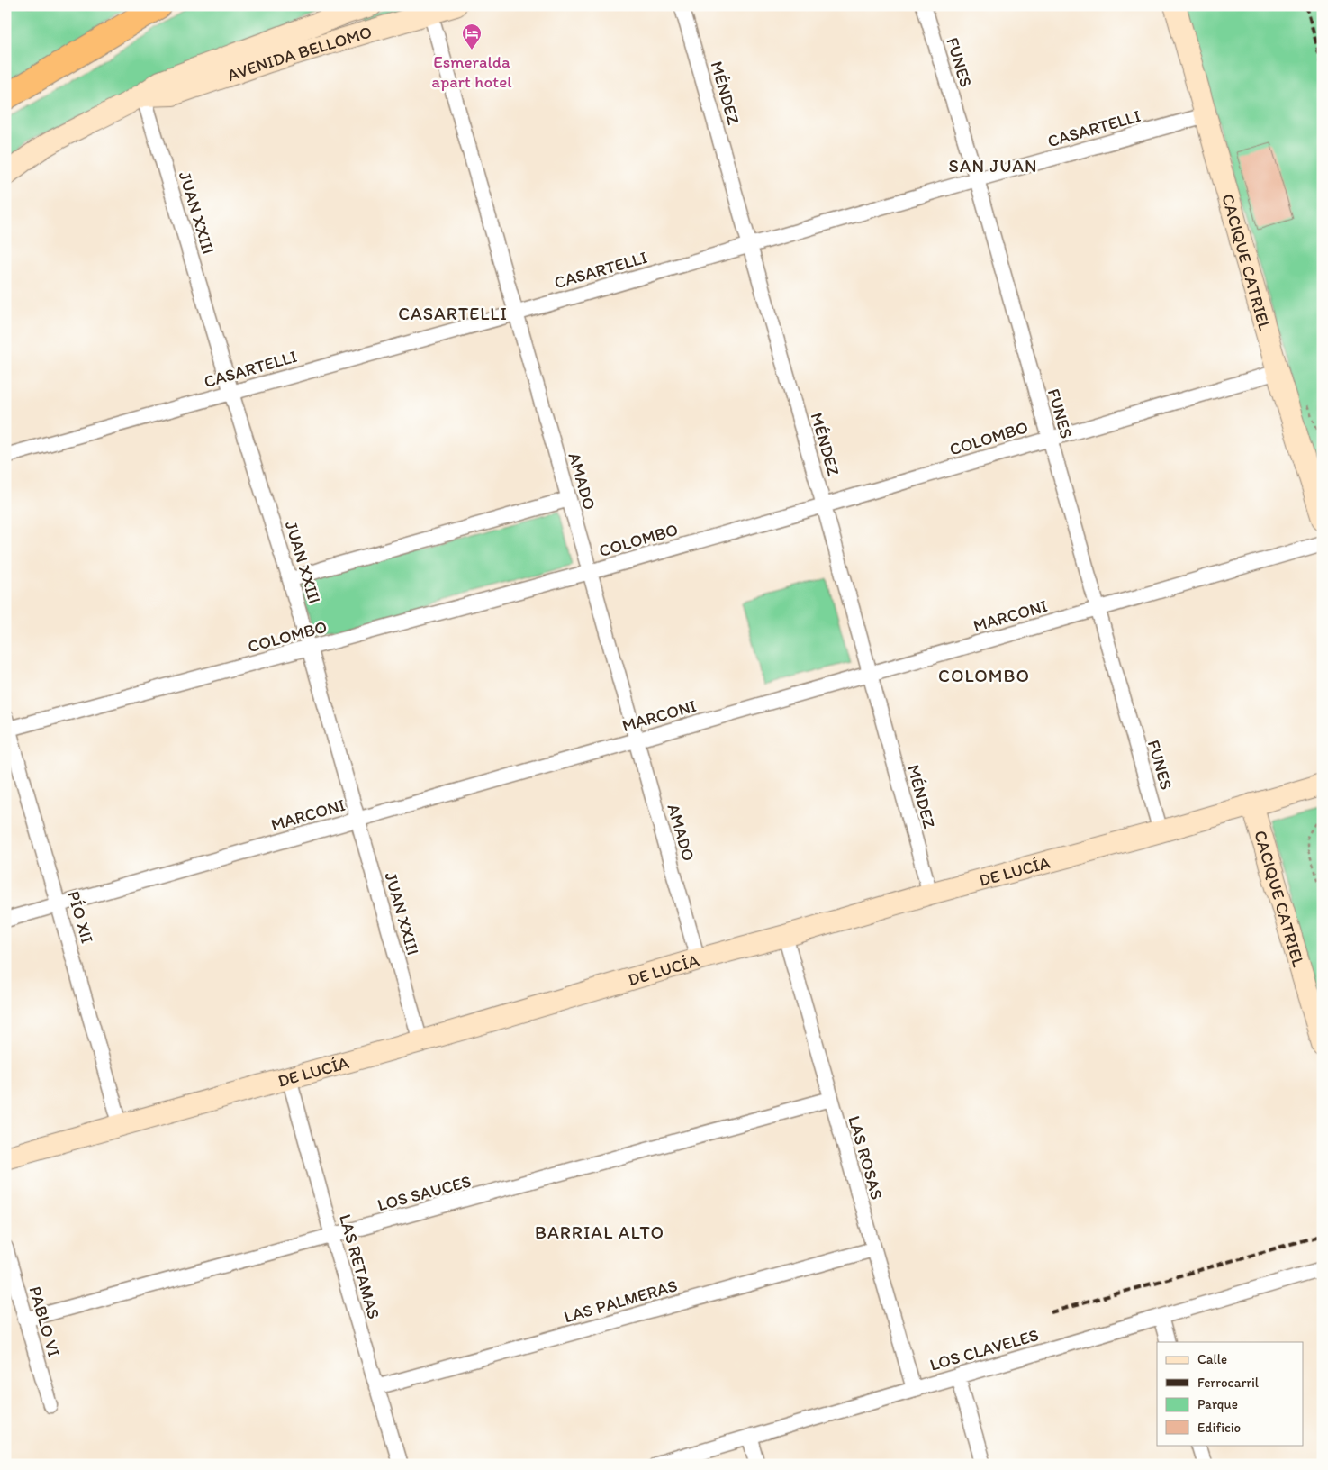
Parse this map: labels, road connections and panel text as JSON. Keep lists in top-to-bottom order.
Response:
{
  "streets": {
    "street": [
      "AVENIDA BELLOMO",
      "FUNES",
      "MÉNDEZ",
      "CASARTELLI",
      "JUAN XXIII",
      "CACIQUE CATRIEL",
      "COLOMBO",
      "AMADO",
      "MARCONI",
      "DE LUCÍA",
      "PÍO XII",
      "LAS ROSAS",
      "LOS SAUCES",
      "LAS RETAMAS",
      "LAS PALMERAS",
      "PABLO VI",
      "LOS CLAVELES"
    ]
  },
  "crossings": [
    ["AVENIDA BELLOMO", "JUAN XXIII"],
    ["AVENIDA BELLOMO", "AMADO"],
    ["FUNES", "CASARTELLI"],
    ["FUNES", "COLOMBO"],
    ["FUNES", "MARCONI"],
    ["FUNES", "DE LUCÍA"],
    ["MÉNDEZ", "CASARTELLI"],
    ["MÉNDEZ", "COLOMBO"],
    ["MÉNDEZ", "MARCONI"],
    ["MÉNDEZ", "DE LUCÍA"],
    ["CASARTELLI", "JUAN XXIII"],
    ["CASARTELLI", "CACIQUE CATRIEL"],
    ["CASARTELLI", "AMADO"],
    ["JUAN XXIII", "COLOMBO"],
    ["JUAN XXIII", "MARCONI"],
    ["JUAN XXIII", "DE LUCÍA"],
    ["CACIQUE CATRIEL", "COLOMBO"],
    ["CACIQUE CATRIEL", "DE LUCÍA"],
    ["COLOMBO", "AMADO"],
    ["COLOMBO", "PÍO XII"],
    ["AMADO", "MARCONI"],
    ["AMADO", "DE LUCÍA"],
    ["MARCONI", "PÍO XII"],
    ["DE LUCÍA", "PÍO XII"],
    ["DE LUCÍA", "LAS ROSAS"],
    ["DE LUCÍA", "LAS RETAMAS"],
    ["LAS ROSAS", "LOS SAUCES"],
    ["LAS ROSAS", "LAS PALMERAS"],
    ["LAS ROSAS", "LOS CLAVELES"],
    ["LOS SAUCES", "LAS RETAMAS"],
    ["LOS SAUCES", "PABLO VI"],
    ["LAS RETAMAS", "LAS PALMERAS"]
  ],
  "districts": [
    "SAN JUAN",
    "CASARTELLI",
    "COLOMBO",
    "BARRIAL ALTO"
  ],
  "places": {
    "hotel": ["Esmeralda apart hotel"]
  },
  "legend": [
    "Calle",
    "Ferrocarril",
    "Parque",
    "Edificio"
  ]
}
